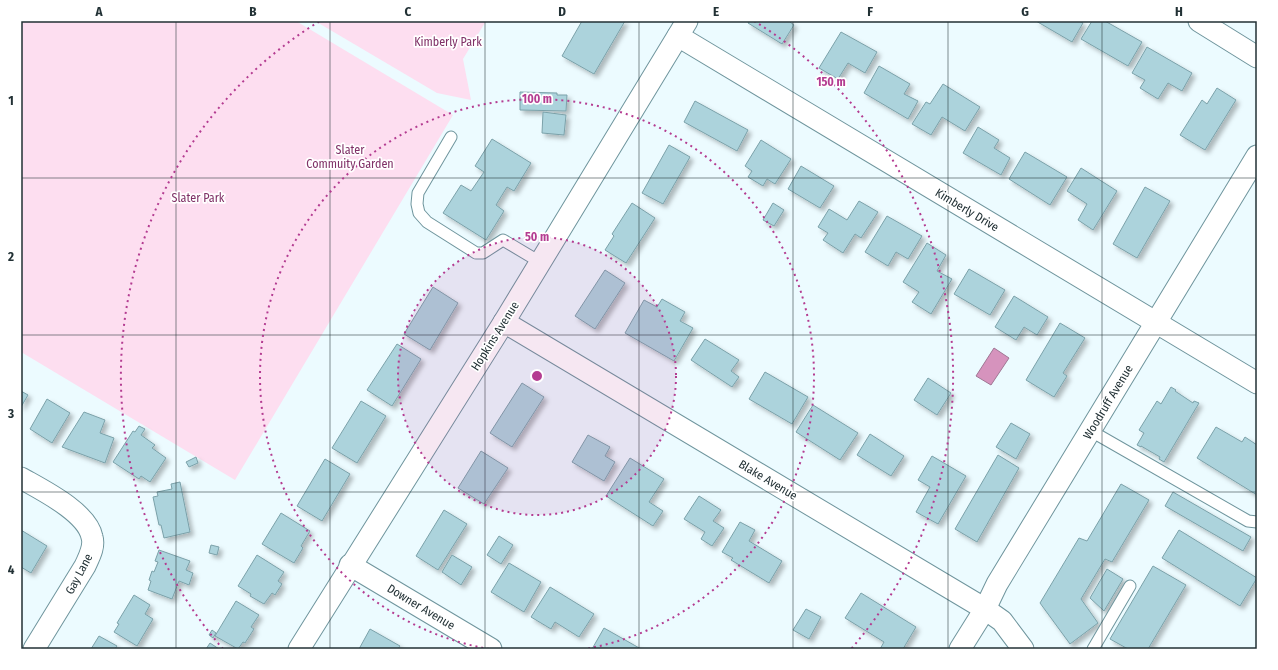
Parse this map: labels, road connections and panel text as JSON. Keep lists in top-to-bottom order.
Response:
{
  "streets": {
    "street": [
      "Kimberly Drive",
      "Hopkins Avenue",
      "Woodruff Avenue",
      "Blake Avenue",
      "Gay Lane",
      "Downer Avenue"
    ]
  },
  "crossings": [
    ["Kimberly Drive", "Hopkins Avenue"],
    ["Kimberly Drive", "Woodruff Avenue"],
    ["Hopkins Avenue", "Blake Avenue"],
    ["Hopkins Avenue", "Downer Avenue"],
    ["Woodruff Avenue", "Blake Avenue"]
  ],
  "parks": ["Kimberly Park", "Slater Commuity Garden", "Slater Park"],
  "grid": {
    "columns": [
      "A",
      "B",
      "C",
      "D",
      "E",
      "F",
      "G",
      "H"
    ],
    "rows": [
      "1",
      "2",
      "3",
      "4"
    ]
  },
  "rings": ["150 m", "100 m", "50 m"]
}
